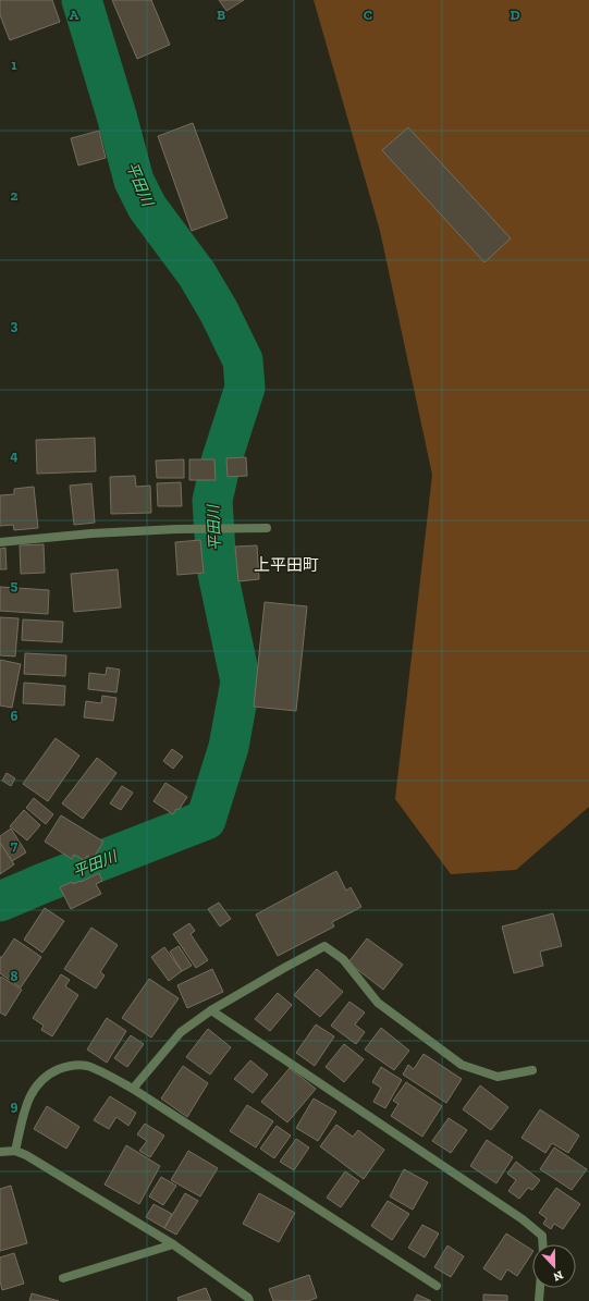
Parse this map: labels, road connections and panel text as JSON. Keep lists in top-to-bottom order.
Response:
{
  "districts": ["上平田町"],
  "water": ["平田川"],
  "north": "bottom",
  "grid": {
    "columns": [
      "A",
      "B",
      "C",
      "D"
    ],
    "rows": [
      "1",
      "2",
      "3",
      "4",
      "5",
      "6",
      "7",
      "8",
      "9"
    ]
  }
}
